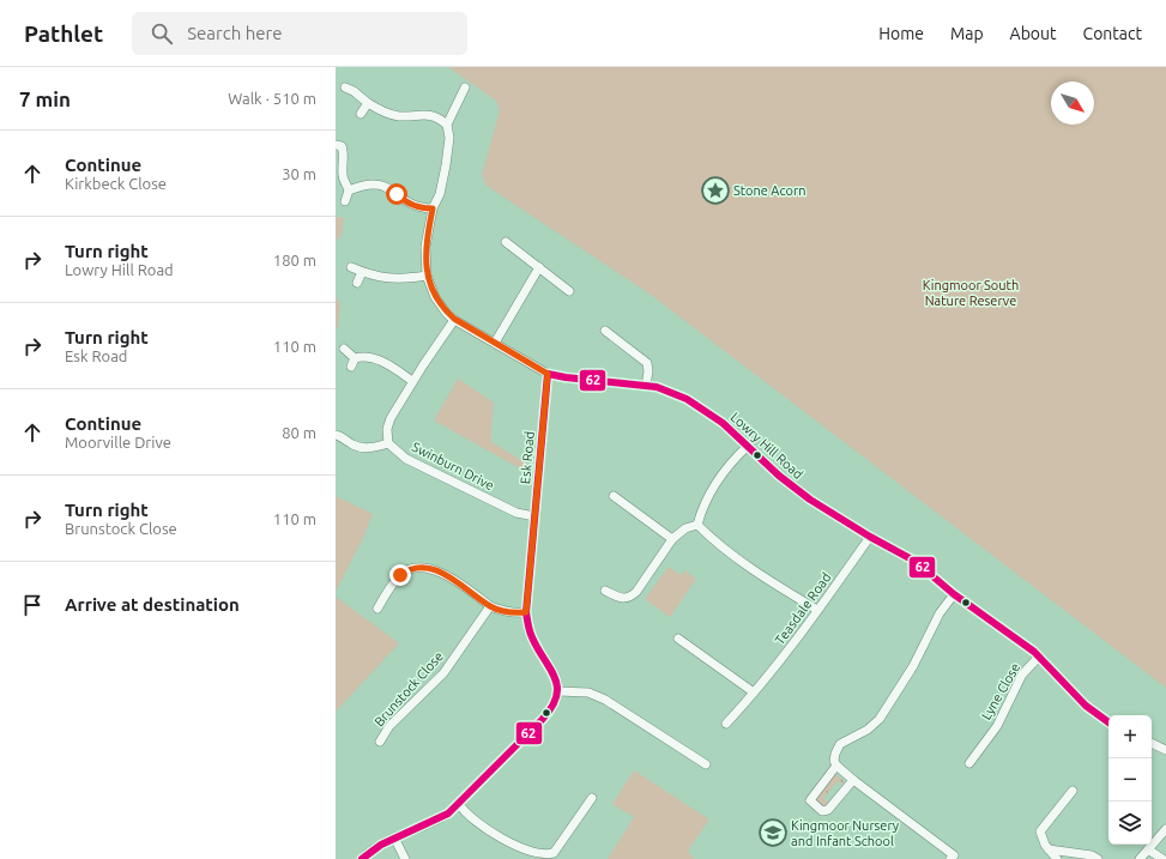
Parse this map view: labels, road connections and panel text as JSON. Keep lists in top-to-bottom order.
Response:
{
  "streets": {
    "street": [
      "Lowry Hill Road",
      "Esk Road",
      "Swinburn Drive",
      "Teasdale Road",
      "Brunstock Close",
      "Lyne Close"
    ]
  },
  "crossings": [
    ["Lowry Hill Road", "Esk Road"],
    ["Lowry Hill Road", "Teasdale Road"],
    ["Lowry Hill Road", "Lyne Close"],
    ["Esk Road", "Swinburn Drive"]
  ],
  "parks": ["Kingmoor South Nature Reserve"],
  "places": {
    "place": ["Stone Acorn"],
    "school or university": ["Kingmoor Nursery and Infant School"]
  },
  "lines": ["transit line 62"],
  "north": "bottom right",
  "page": {
    "header": "Pathlet",
    "search": "Search here",
    "nav": [
      "Home",
      "Map",
      "About",
      "Contact"
    ],
    "heading": ["7 min", "Walk · 510 m"],
    "list": [
      ["Continue", "Kirkbeck Close", "30 m"],
      ["Turn right", "Lowry Hill Road", "180 m"],
      ["Turn right", "Esk Road", "110 m"],
      ["Continue", "Moorville Drive", "80 m"],
      ["Turn right", "Brunstock Close", "110 m"],
      "Arrive at destination"
    ],
    "map_buttons": ["+", "−"]
  }
}
